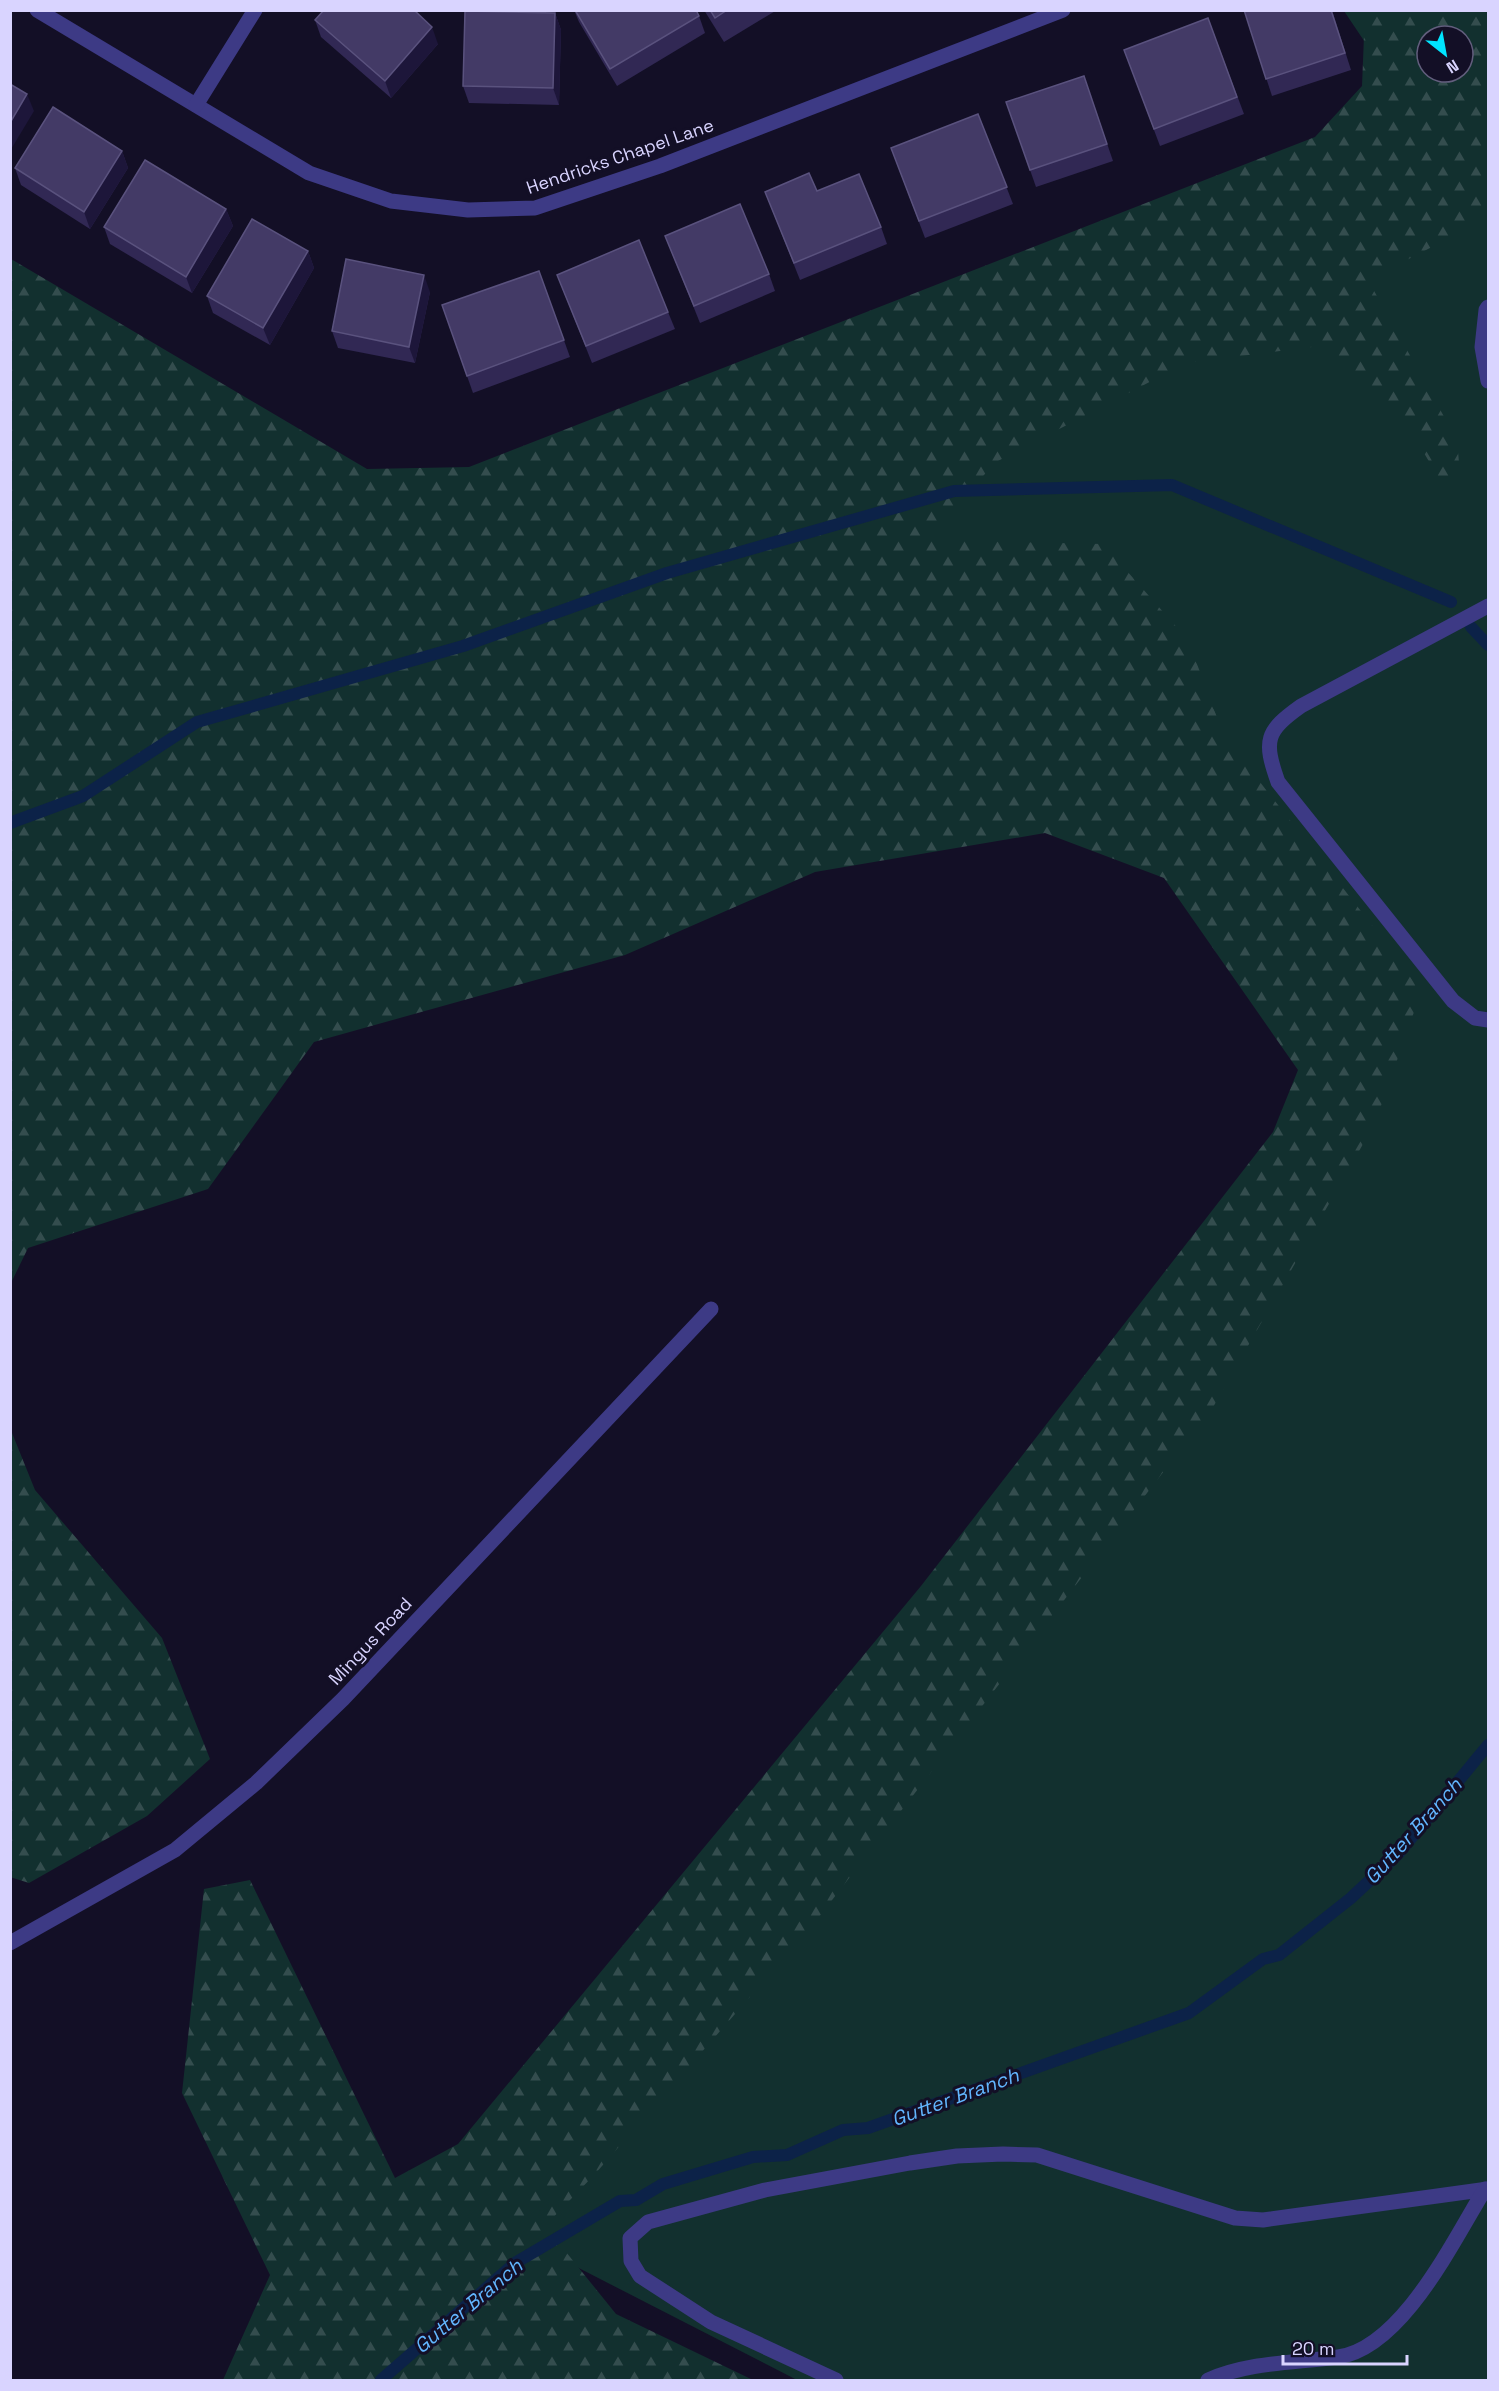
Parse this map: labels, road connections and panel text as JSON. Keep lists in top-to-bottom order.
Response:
{
  "streets": {
    "street": ["Hendricks Chapel Lane", "Mingus Road"]
  },
  "water": ["Gutter Branch"],
  "scale_bar": "20 m",
  "north": "bottom right"
}
